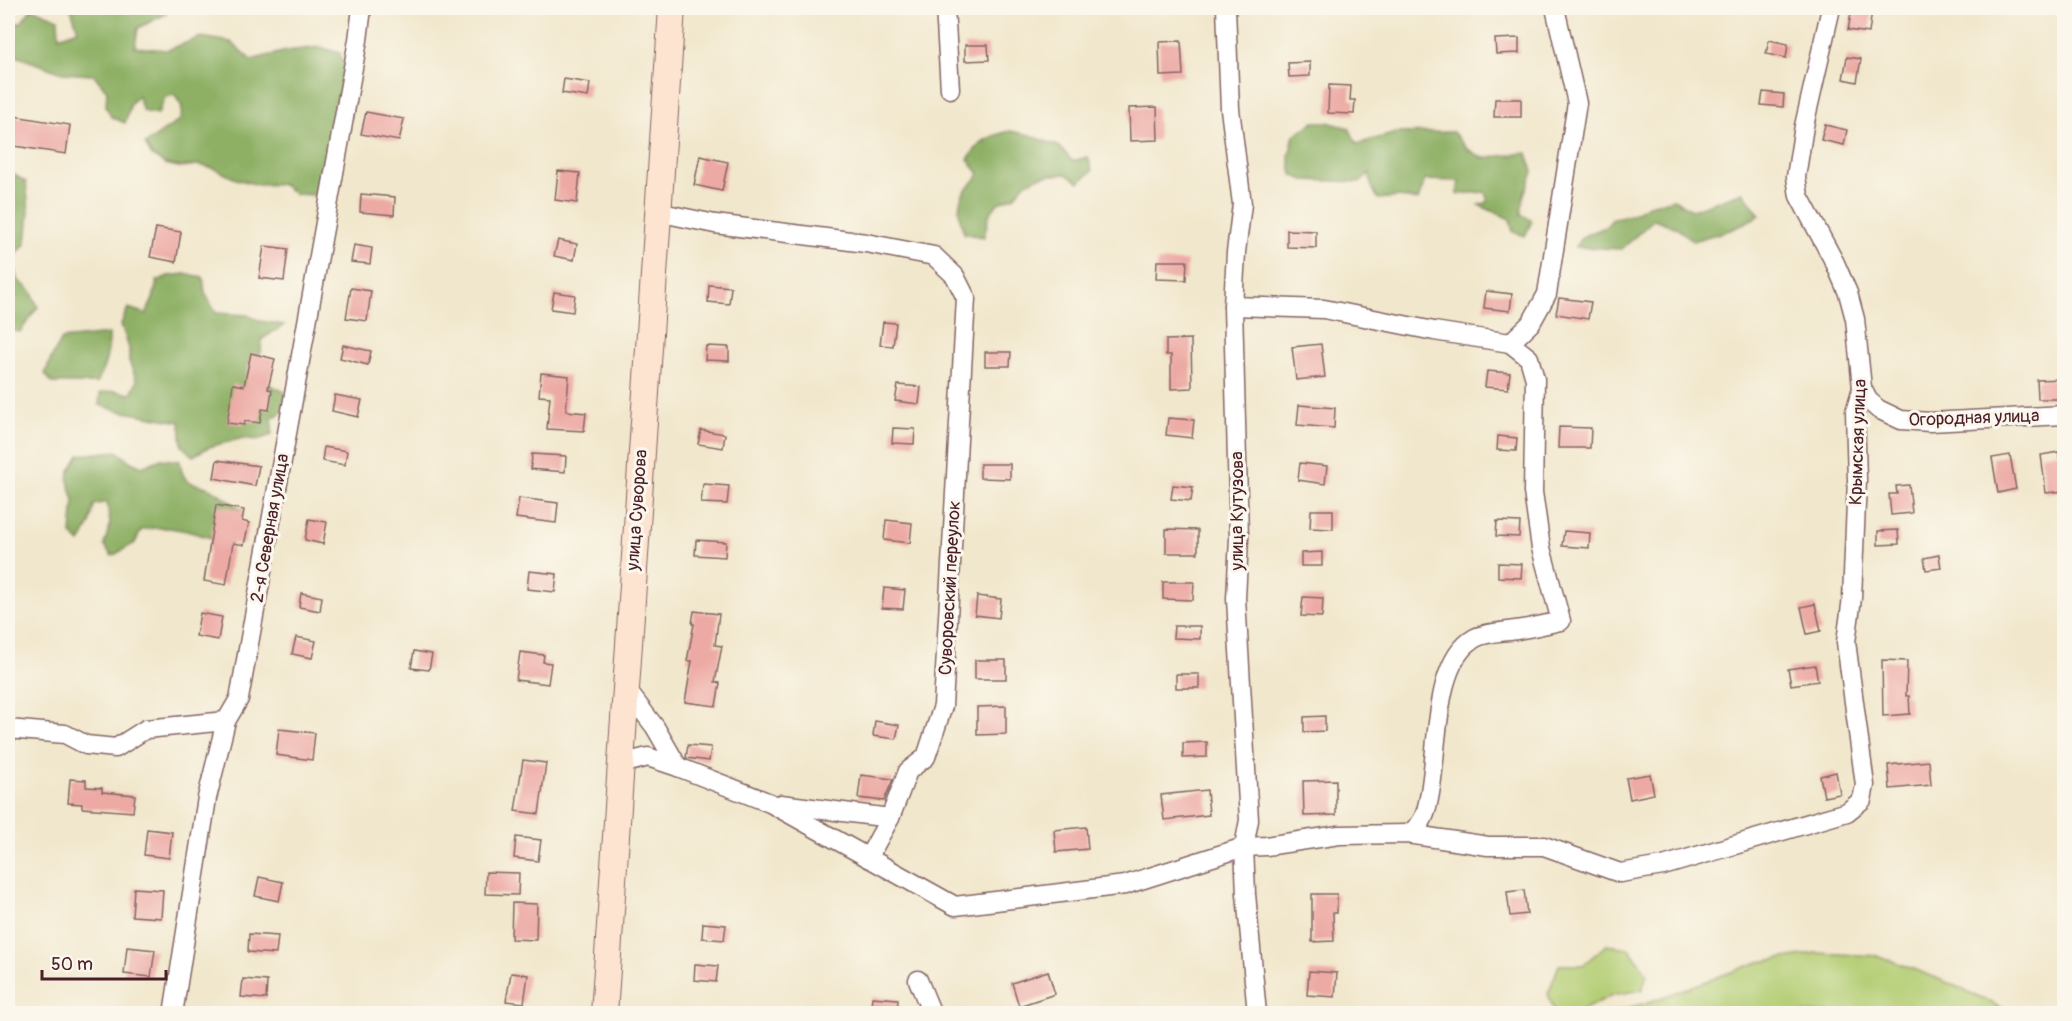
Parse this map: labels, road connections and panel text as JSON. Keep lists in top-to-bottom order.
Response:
{
  "streets": {
    "street": [
      "Огородная улица",
      "Крымская улица",
      "улица Суворова",
      "улица Кутузова",
      "2-я Северная улица",
      "Суворовский переулок"
    ]
  },
  "crossings": [
    ["Огородная улица", "Крымская улица"],
    ["улица Суворова", "Суворовский переулок"]
  ],
  "scale_bar": "50 m"
}
